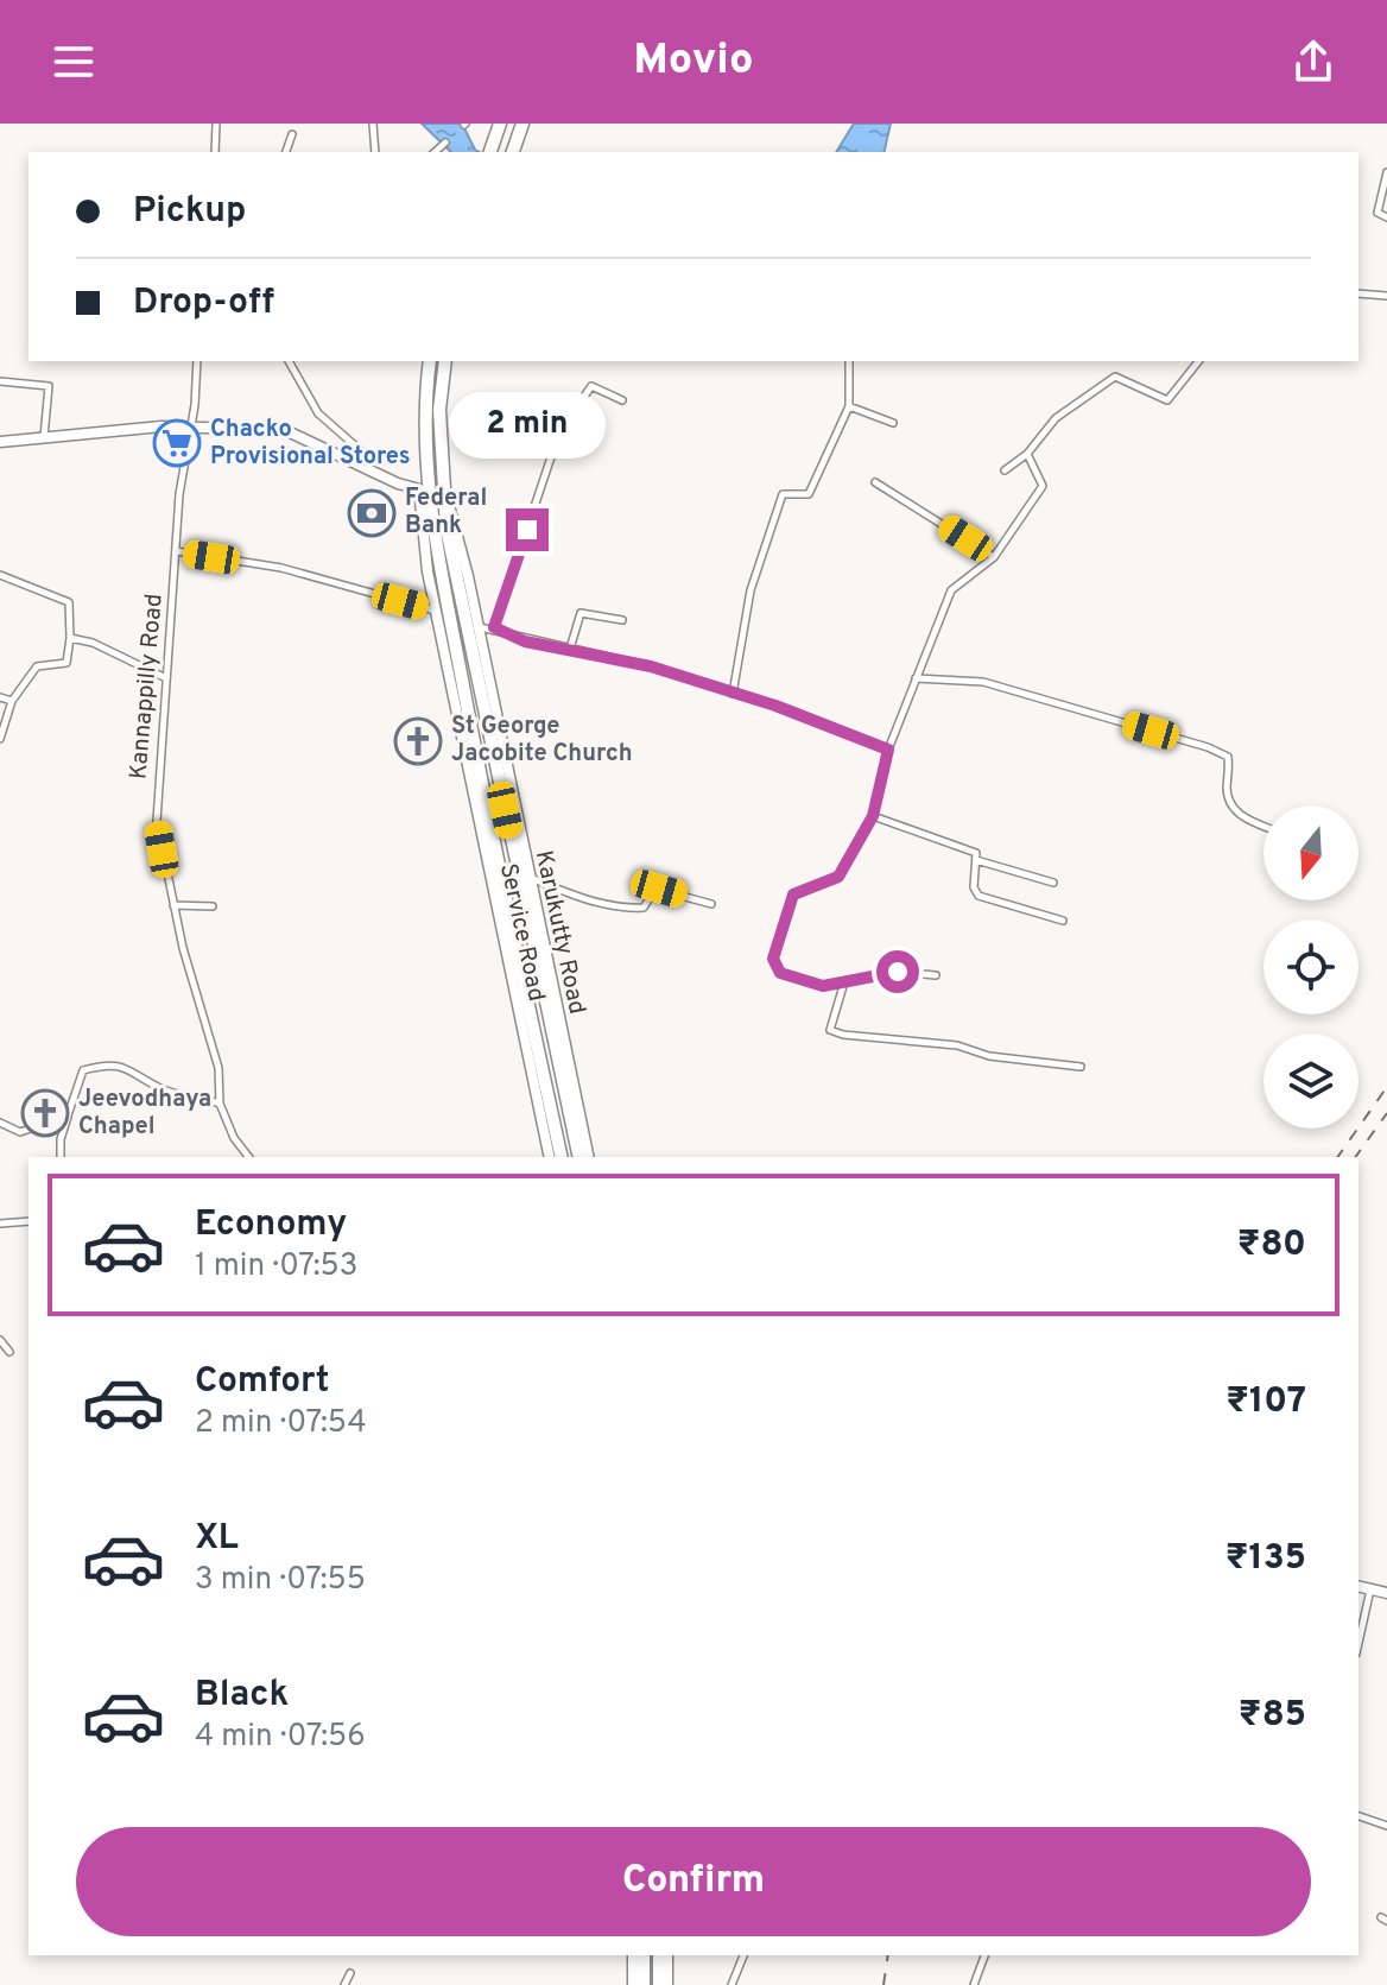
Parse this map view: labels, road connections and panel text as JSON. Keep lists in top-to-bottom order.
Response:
{
  "streets": {
    "street": ["Kannappilly Road", "Service Road", "Karukutty Road"]
  },
  "crossings": [
    ["Service Road", "Karukutty Road"]
  ],
  "places": {
    "supermarket": ["Chacko Provisional Stores"],
    "bank": ["Federal Bank"],
    "church": ["St George Jacobite Church", "Jeevodhaya Chapel"]
  },
  "north": "bottom",
  "page": {
    "header": "Movio",
    "banner": ["Pickup", "Drop-off"],
    "bubble": "2 min",
    "list": [
      {
        "name": "Economy",
        "note": "1 min · 07:53",
        "value": "₹80"
      },
      {
        "name": "Comfort",
        "note": "2 min · 07:54",
        "value": "₹107"
      },
      {
        "name": "XL",
        "note": "3 min · 07:55",
        "value": "₹135"
      },
      {
        "name": "Black",
        "note": "4 min · 07:56",
        "value": "₹85"
      }
    ],
    "buttons": "Confirm"
  }
}
